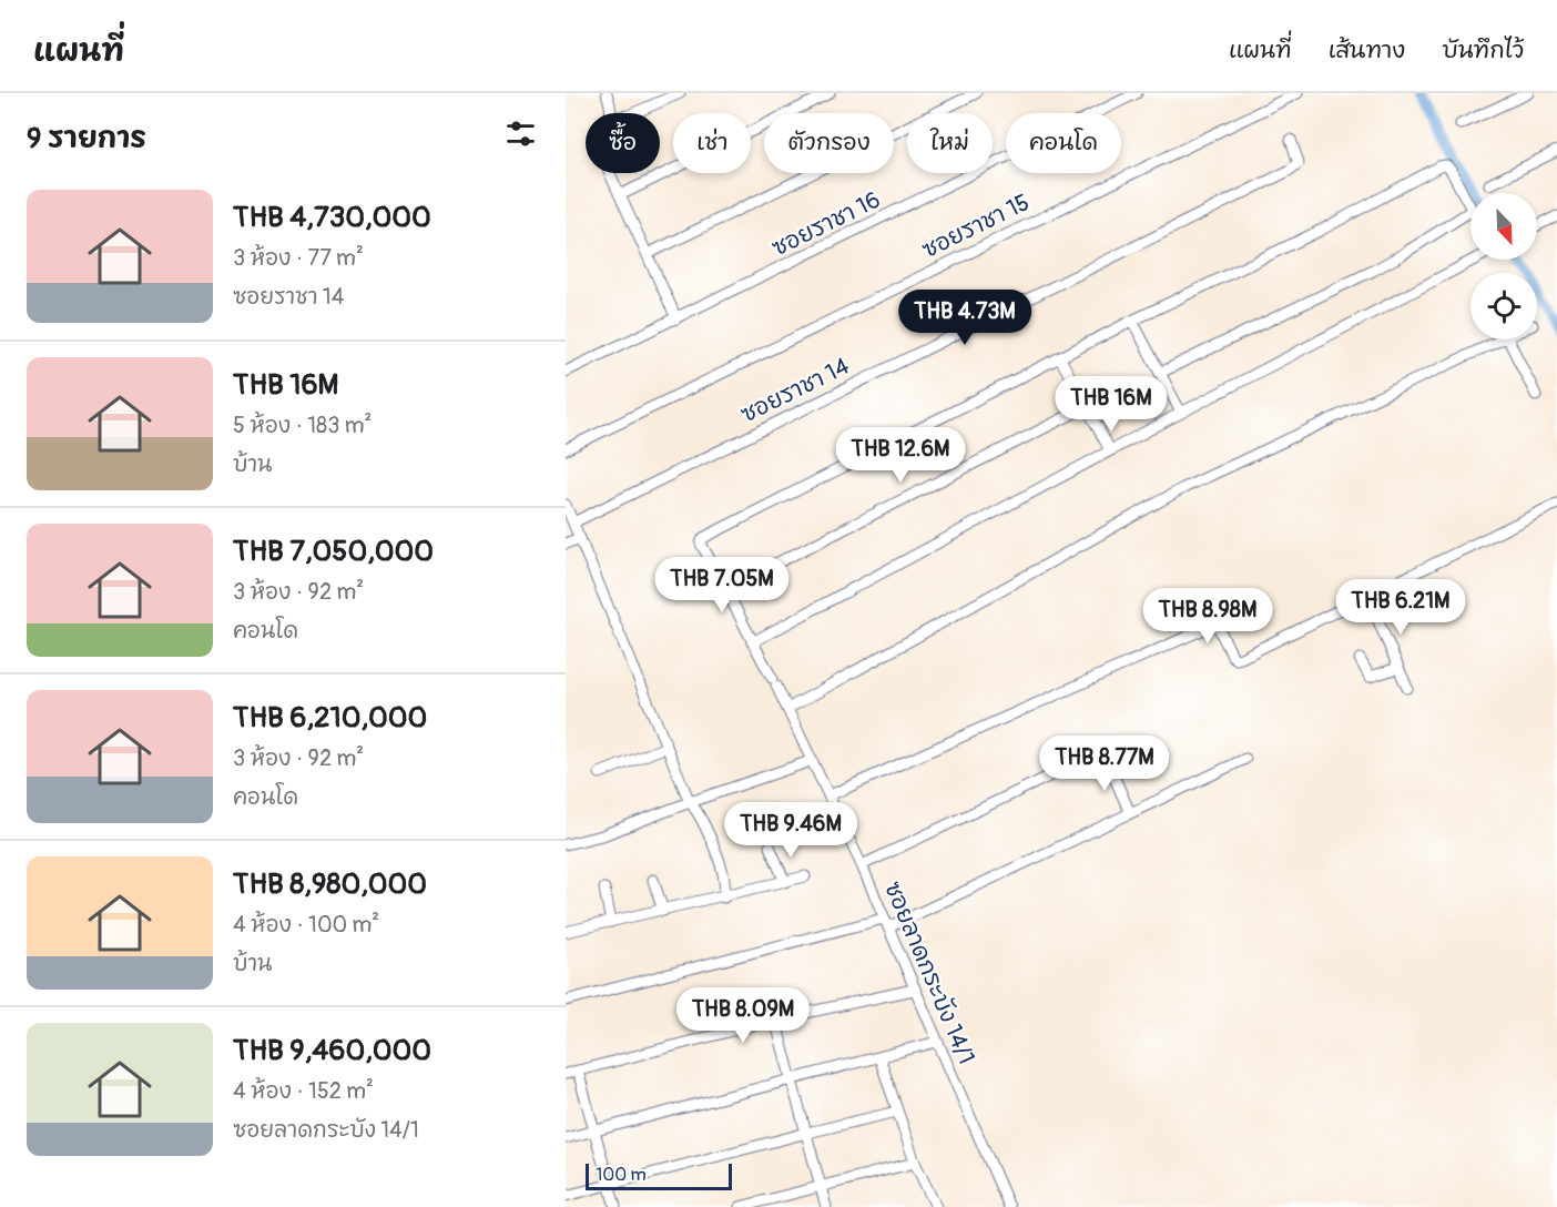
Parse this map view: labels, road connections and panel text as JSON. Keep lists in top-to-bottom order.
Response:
{
  "streets": {
    "street": [
      "ซอยราชา 16",
      "ซอยราชา 15",
      "ซอยราชา 14",
      "ซอยลาดกระบัง 14/1"
    ]
  },
  "scale_bar": "100 m",
  "north": "bottom right",
  "page": {
    "header": "แผนที่",
    "nav": ["แผนที่", "เส้นทาง", "บันทึกไว้"],
    "heading": "9 รายการ",
    "chip": [
      "ซื้อ",
      "เช่า",
      "ตัวกรอง",
      "ใหม่",
      "คอนโด"
    ],
    "list": [
      {
        "name": "THB 4,730,000",
        "note": "3 ห้อง · 77 m² · ซอยราชา 14"
      },
      {
        "name": "THB 16M",
        "note": "5 ห้อง · 183 m² · บ้าน"
      },
      {
        "name": "THB 7,050,000",
        "note": "3 ห้อง · 92 m² · คอนโด"
      },
      {
        "name": "THB 6,210,000",
        "note": "3 ห้อง · 92 m² · คอนโด"
      },
      {
        "name": "THB 8,980,000",
        "note": "4 ห้อง · 100 m² · บ้าน"
      },
      {
        "name": "THB 9,460,000",
        "note": "4 ห้อง · 152 m² · ซอยลาดกระบัง 14/1"
      }
    ],
    "price": [
      "THB 4.73M",
      "THB 16M",
      "THB 12.6M",
      "THB 7.05M",
      "THB 6.21M",
      "THB 8.98M",
      "THB 8.77M",
      "THB 9.46M",
      "THB 8.09M"
    ],
    "scale": "100 m"
  }
}
